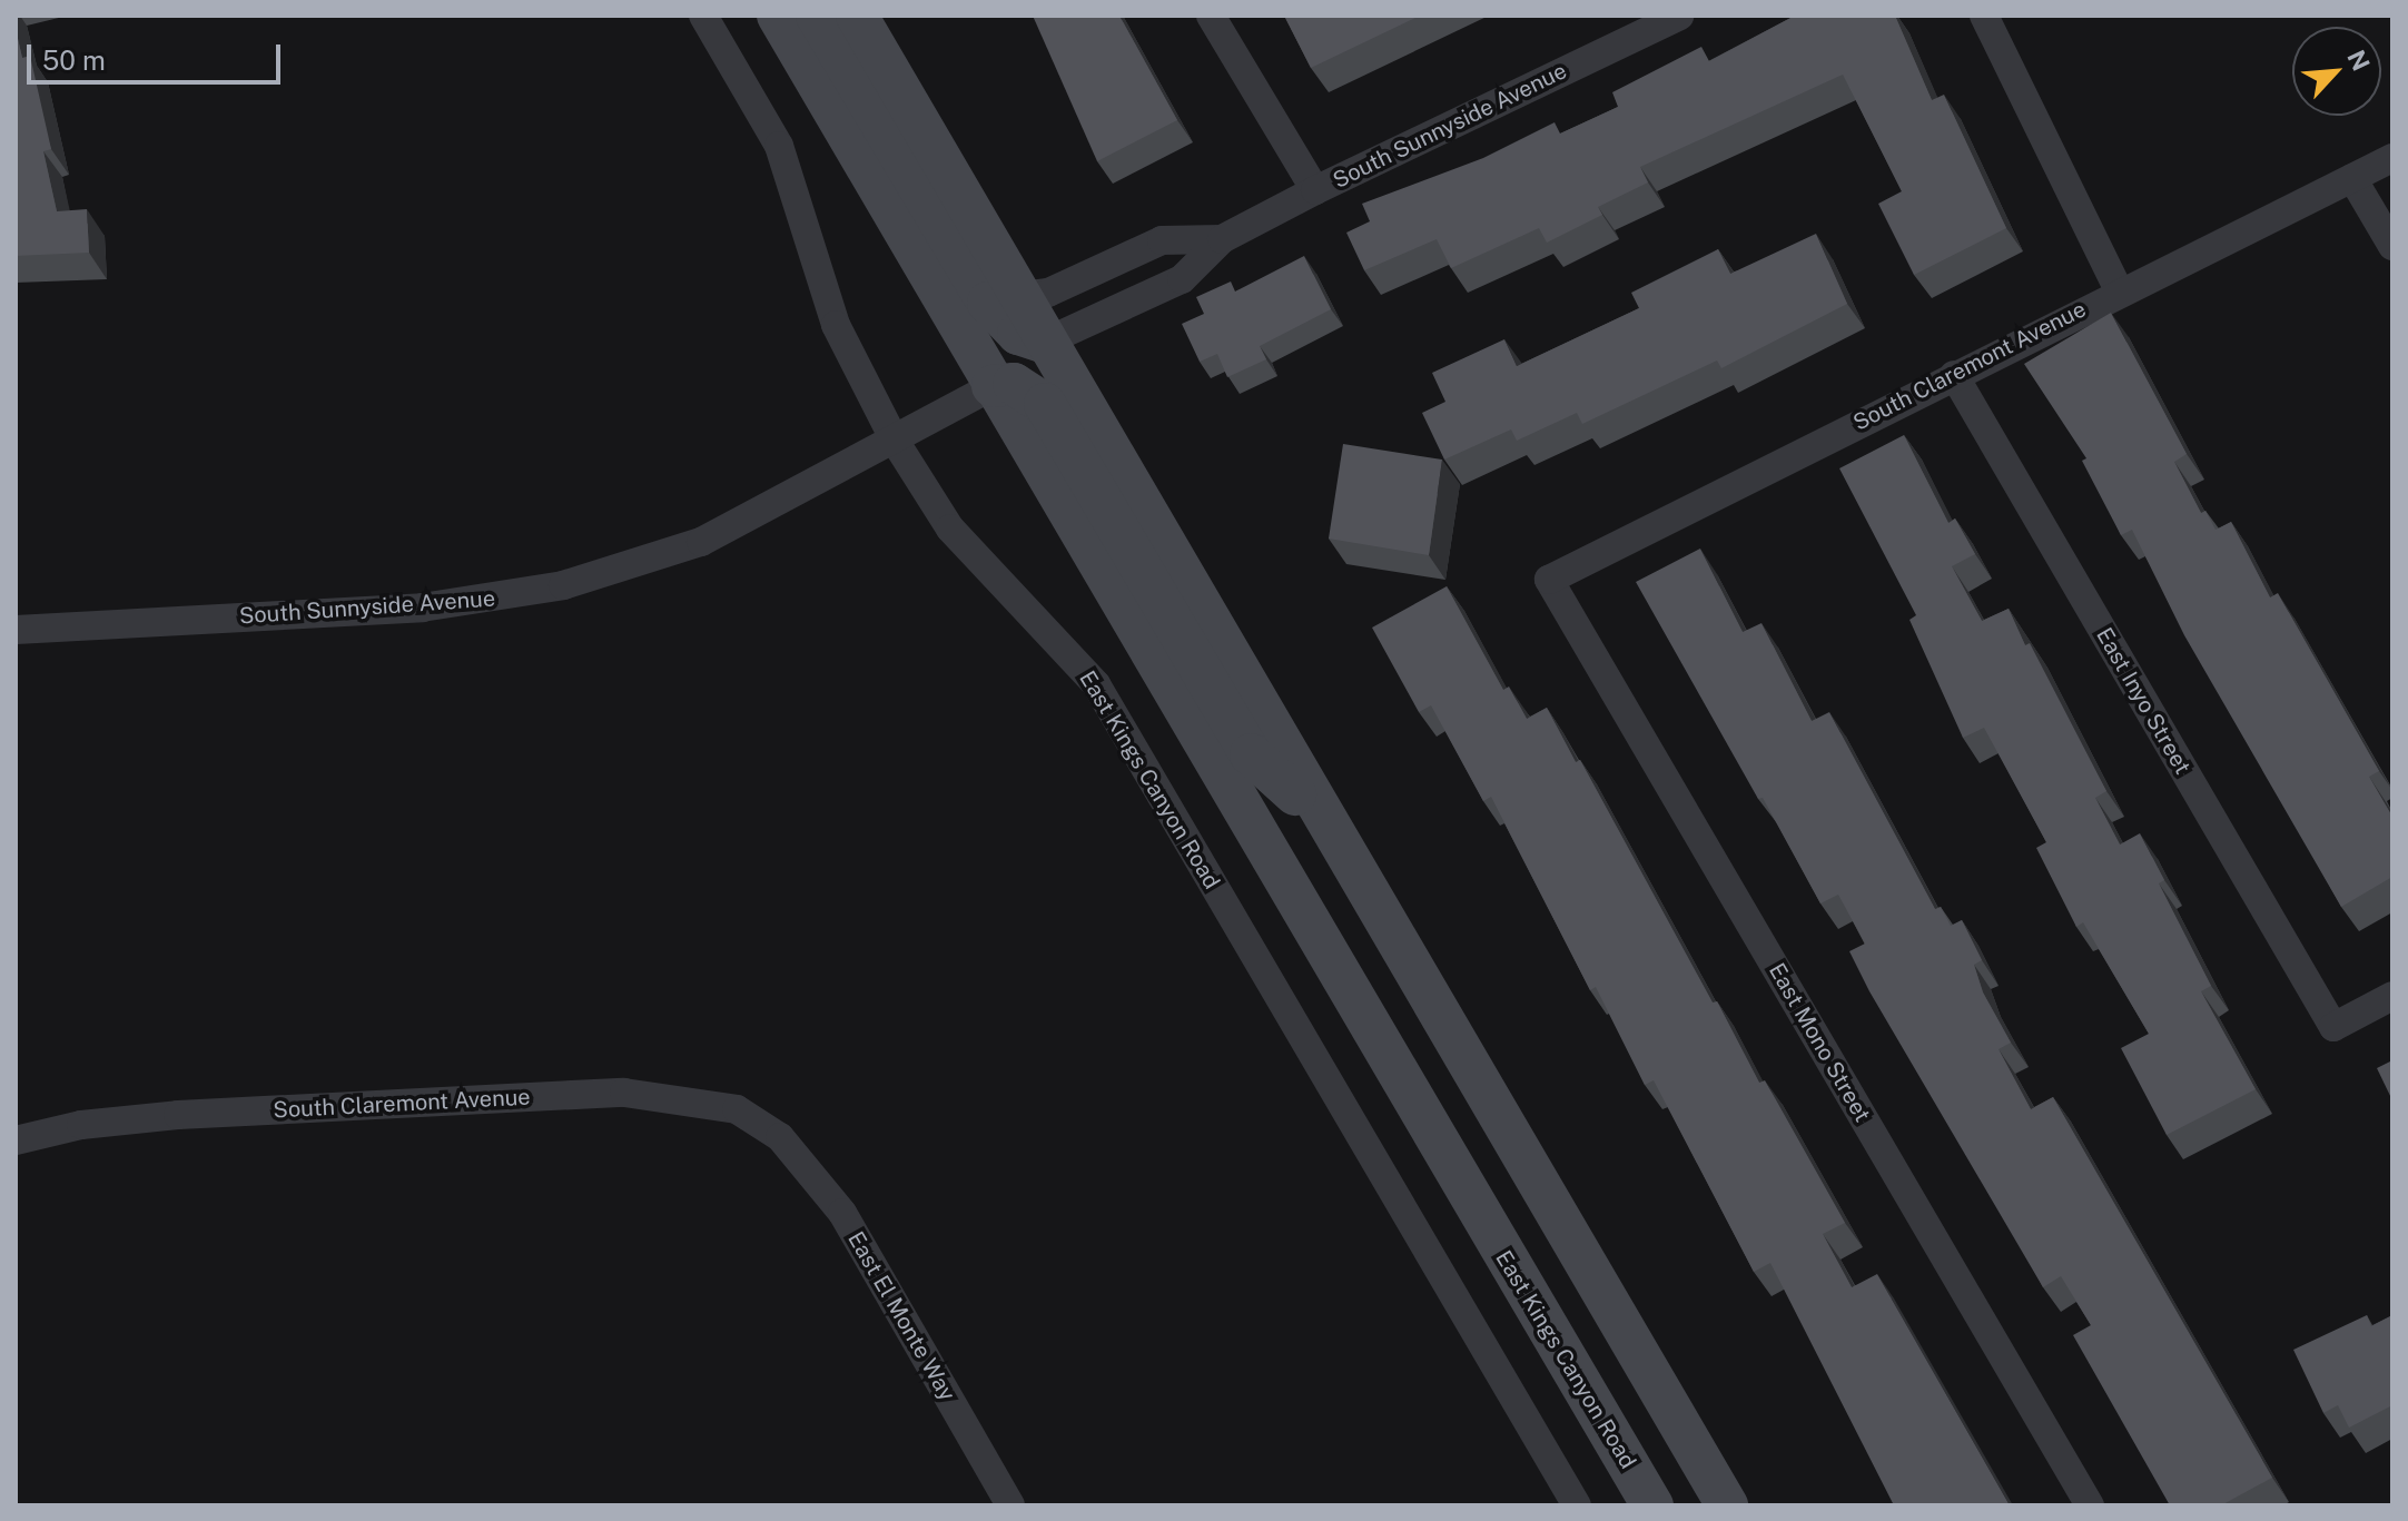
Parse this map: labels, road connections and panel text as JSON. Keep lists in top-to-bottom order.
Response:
{
  "streets": {
    "main road": ["East Kings Canyon Road"],
    "street": [
      "South Sunnyside Avenue",
      "South Claremont Avenue",
      "East Inyo Street",
      "East Mono Street",
      "East El Monte Way"
    ]
  },
  "crossings": [
    ["South Sunnyside Avenue", "East Kings Canyon Road"],
    ["South Claremont Avenue", "East Inyo Street"],
    ["South Claremont Avenue", "East Mono Street"],
    ["South Claremont Avenue", "East El Monte Way"]
  ],
  "scale_bar": "50 m",
  "north": "top right"
}
